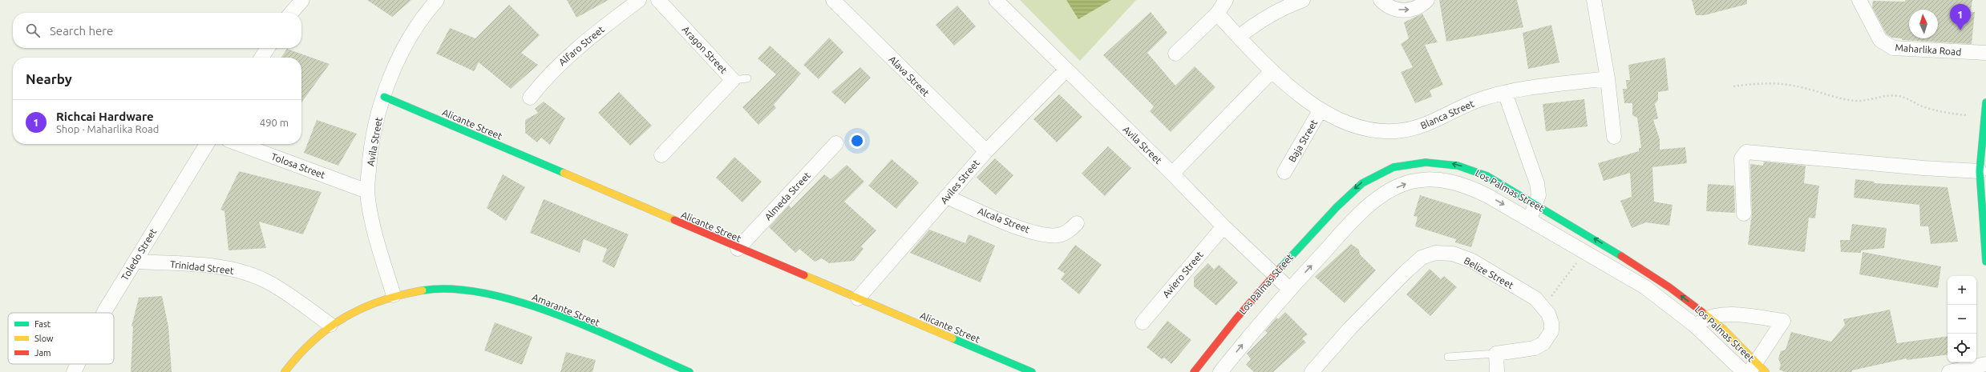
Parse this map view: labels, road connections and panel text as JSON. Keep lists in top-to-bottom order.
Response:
{
  "streets": {
    "street": [
      "Alfaro Street",
      "Aragon Street",
      "Maharlika Road",
      "Alava Street",
      "Blanca Street",
      "Alicante Street",
      "Baja Street",
      "Avila Street",
      "Tolosa Street",
      "Aviles Street",
      "Los Palmas Street",
      "Almeda Street",
      "Alcala Street",
      "Toledo Street",
      "Trinidad Street",
      "Belize Street",
      "Aviero Street",
      "Amarante Street"
    ]
  },
  "crossings": [
    ["Alava Street", "Aviles Street"],
    ["Blanca Street", "Baja Street"],
    ["Alicante Street", "Avila Street"],
    ["Alicante Street", "Aviles Street"],
    ["Alicante Street", "Almeda Street"],
    ["Avila Street", "Tolosa Street"],
    ["Avila Street", "Aviles Street"],
    ["Avila Street", "Los Palmas Street"],
    ["Avila Street", "Aviero Street"],
    ["Avila Street", "Amarante Street"],
    ["Aviles Street", "Alcala Street"],
    ["Toledo Street", "Trinidad Street"],
    ["Trinidad Street", "Amarante Street"]
  ],
  "legend": ["Fast", "Slow", "Jam"],
  "north": "top",
  "page": {
    "pins": "1",
    "search": "Search here",
    "heading": "Nearby",
    "list": [
      {
        "mark": "1",
        "name": "Richcai Hardware",
        "note": "Shop · Maharlika Road",
        "value": "490 m"
      }
    ],
    "map_buttons": ["+", "−"]
  }
}
